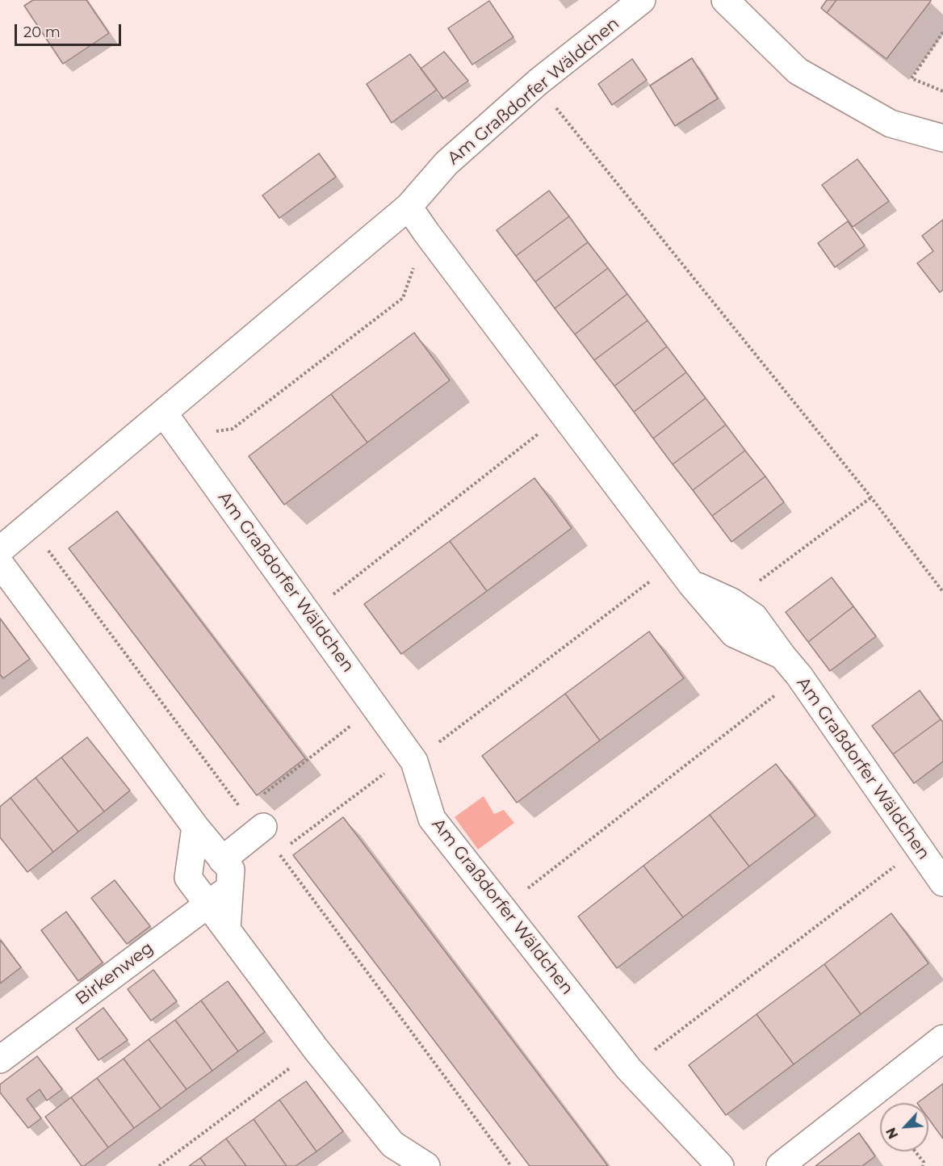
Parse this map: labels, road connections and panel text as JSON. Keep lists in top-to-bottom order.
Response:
{
  "streets": {
    "street": ["Am Graßdorfer Wäldchen", "Birkenweg"]
  },
  "scale_bar": "20 m",
  "north": "bottom left"
}
